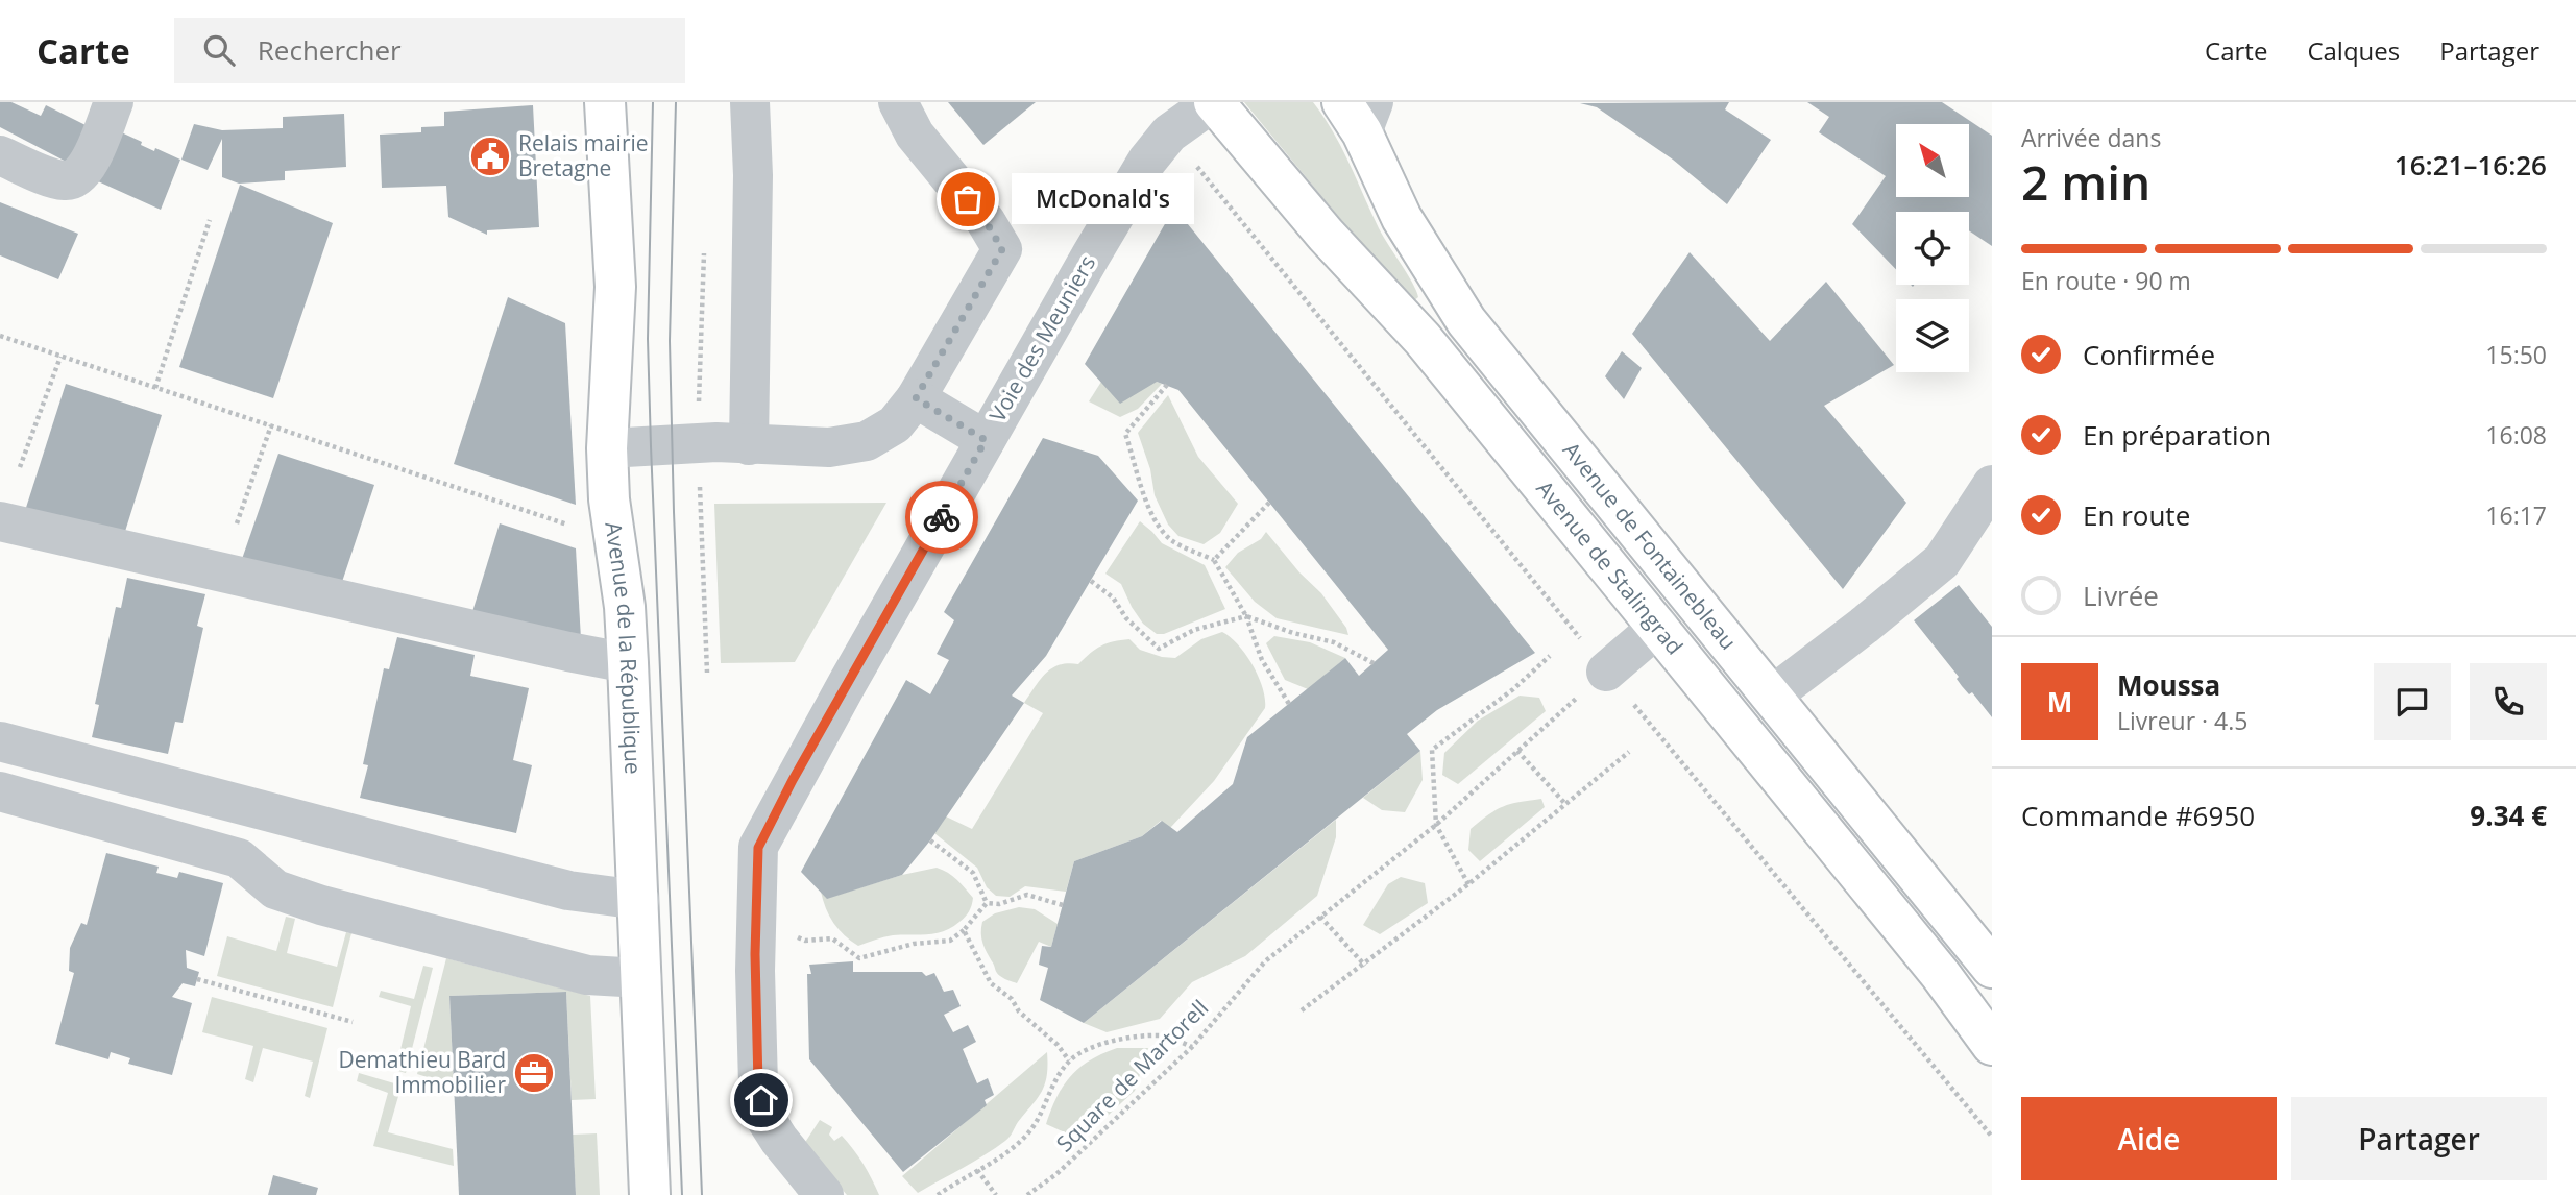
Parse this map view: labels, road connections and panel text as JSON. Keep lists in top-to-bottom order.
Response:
{
  "streets": {
    "main road": ["Avenue de Fontainebleau", "Avenue de Stalingrad", "Avenue de la République"],
    "street": ["Voie des Meuniers"],
    "path": ["Square de Martorell"]
  },
  "crossings": [
    ["Voie des Meuniers", "Avenue de Stalingrad"]
  ],
  "places": {
    "public building": ["Relais mairie Bretagne"],
    "other": ["McDonald's"],
    "office": ["Demathieu Bard Immobilier"]
  },
  "north": "top left",
  "page": {
    "header": "Carte",
    "search": "Rechercher",
    "nav": ["Carte", "Calques", "Partager"],
    "heading": ["2 min", "Arrivée dans", "16:21–16:26"],
    "panel": [
      "Moussa",
      "Livreur · 4.5",
      "Commande #6950",
      "9.34 €"
    ],
    "bubble": "McDonald's",
    "bar": "En route · 90 m",
    "list": [
      ["Confirmée", "15:50"],
      ["En préparation", "16:08"],
      ["En route", "16:17"],
      "Livrée"
    ],
    "round": "M",
    "buttons": ["Aide", "Partager"]
  }
}
